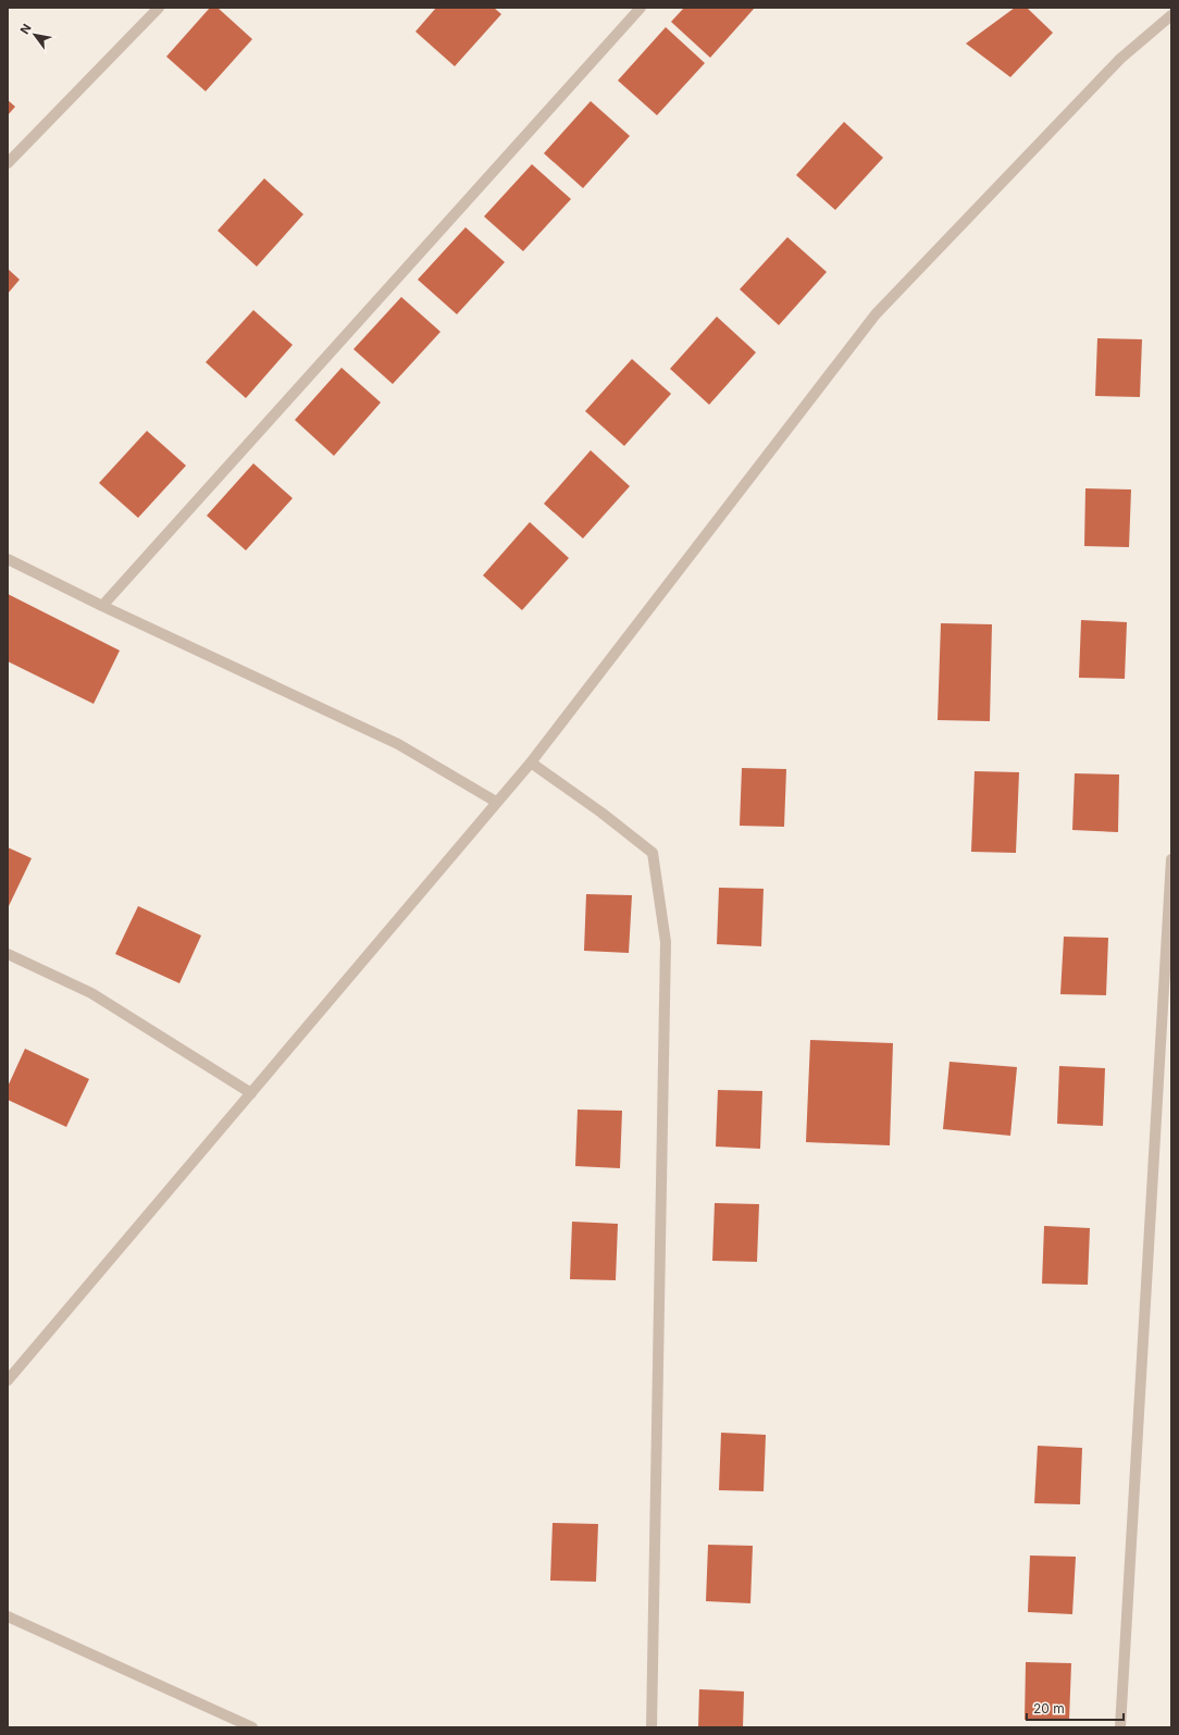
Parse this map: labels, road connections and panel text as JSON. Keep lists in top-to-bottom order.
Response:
{
  "scale_bar": "20 m",
  "north": "top left"
}
